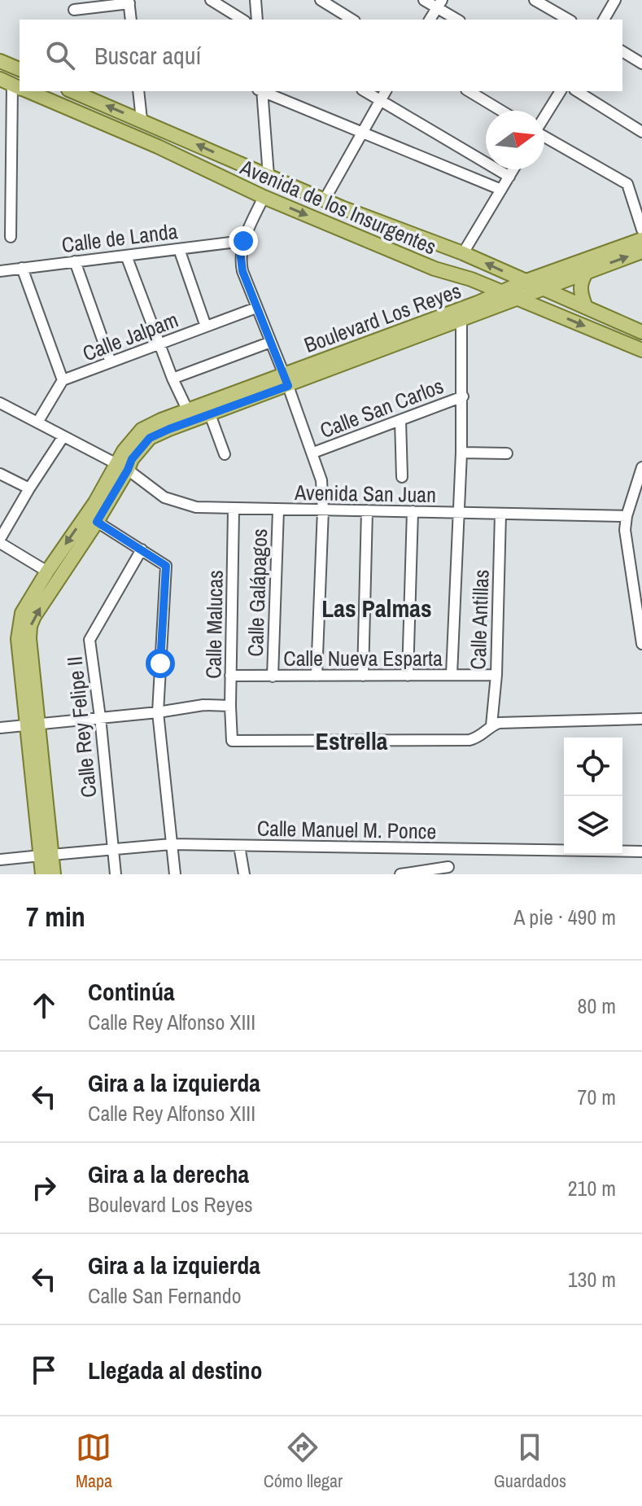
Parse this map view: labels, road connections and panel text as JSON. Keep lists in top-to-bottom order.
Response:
{
  "streets": {
    "main road": ["Avenida de los Insurgentes", "Boulevard Los Reyes"],
    "street": [
      "Calle de Landa",
      "Calle Jalpam",
      "Calle San Carlos",
      "Avenida San Juan",
      "Calle Galápagos",
      "Calle Antillas",
      "Calle Malucas",
      "Calle Nueva Esparta",
      "Calle Rey Felipe II",
      "Calle Manuel M. Ponce"
    ]
  },
  "crossings": [
    ["Avenida de los Insurgentes", "Boulevard Los Reyes"],
    ["Boulevard Los Reyes", "Avenida San Juan"],
    ["Boulevard Los Reyes", "Calle Manuel M. Ponce"],
    ["Calle Jalpam", "Avenida San Juan"],
    ["Avenida San Juan", "Calle Galápagos"],
    ["Avenida San Juan", "Calle Antillas"],
    ["Avenida San Juan", "Calle Malucas"],
    ["Calle Galápagos", "Calle Nueva Esparta"],
    ["Calle Antillas", "Calle Malucas"],
    ["Calle Antillas", "Calle Nueva Esparta"],
    ["Calle Malucas", "Calle Nueva Esparta"],
    ["Calle Rey Felipe II", "Calle Manuel M. Ponce"]
  ],
  "districts": ["Las Palmas", "Estrella"],
  "north": "right",
  "page": {
    "search": "Buscar aquí",
    "heading": ["7 min", "A pie · 490 m"],
    "list": [
      ["Continúa", "Calle Rey Alfonso XIII", "80 m"],
      ["Gira a la izquierda", "Calle Rey Alfonso XIII", "70 m"],
      ["Gira a la derecha", "Boulevard Los Reyes", "210 m"],
      ["Gira a la izquierda", "Calle San Fernando", "130 m"],
      "Llegada al destino"
    ],
    "nav": ["Mapa", "Cómo llegar", "Guardados"]
  }
}
